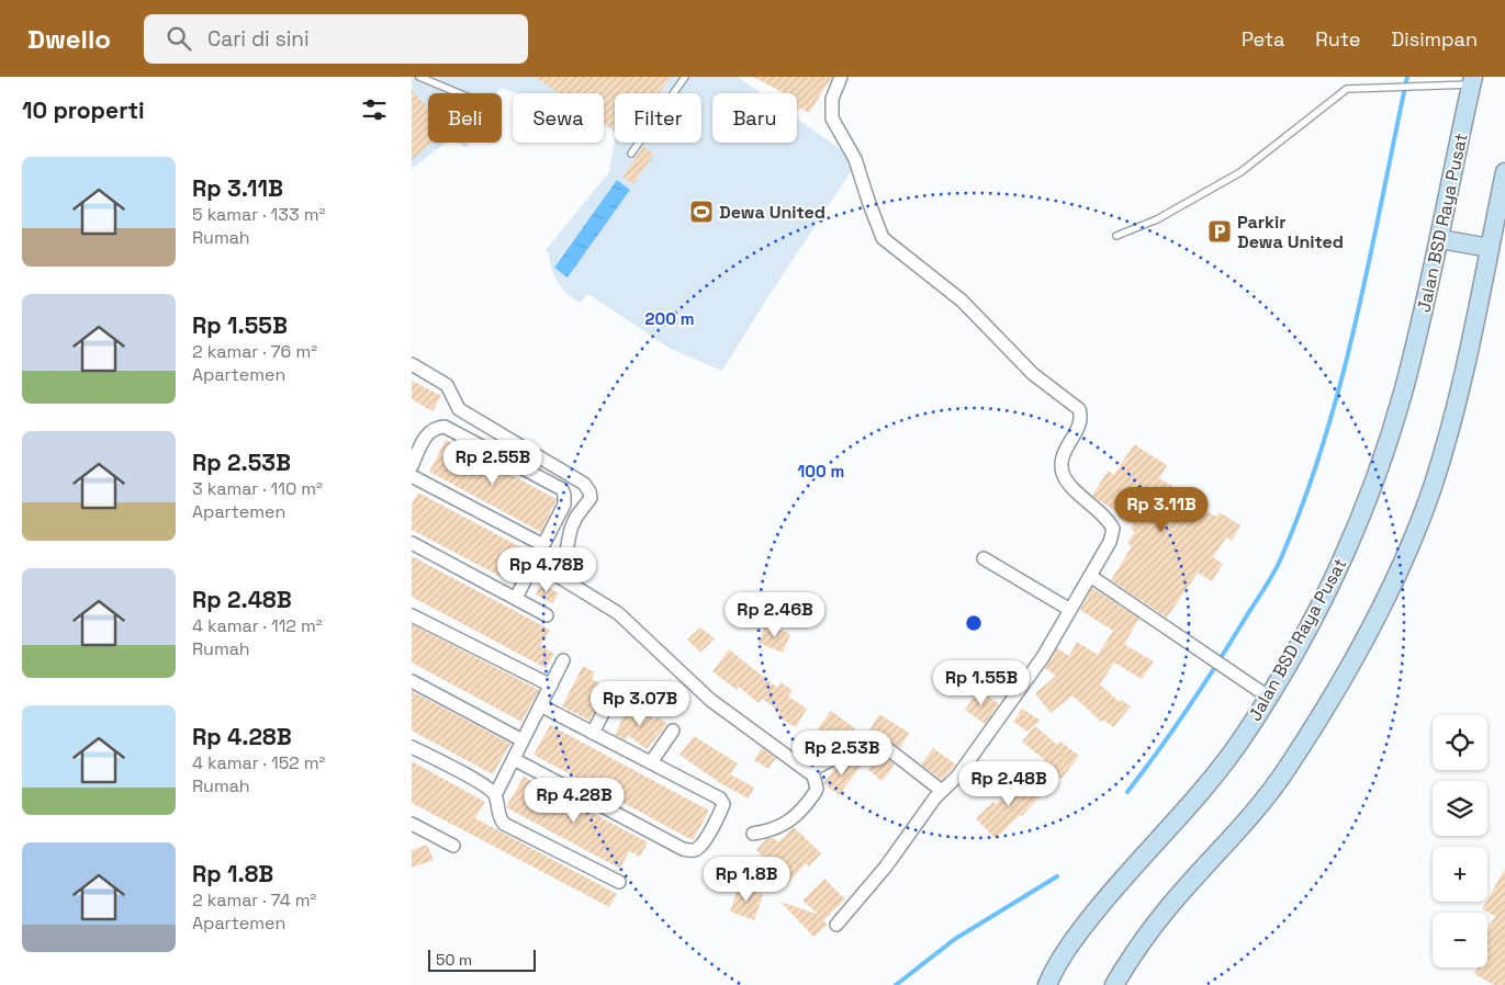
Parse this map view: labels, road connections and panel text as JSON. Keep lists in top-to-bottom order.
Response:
{
  "streets": {
    "main road": ["Jalan BSD Raya Pusat"]
  },
  "places": {
    "sports": ["Dewa United"],
    "parking": ["Parkir Dewa United"]
  },
  "scale_bar": "50 m",
  "page": {
    "header": "Dwello",
    "search": "Cari di sini",
    "nav": ["Peta", "Rute", "Disimpan"],
    "heading": "10 properti",
    "chip": [
      "Beli",
      "Sewa",
      "Filter",
      "Baru"
    ],
    "list": [
      {
        "name": "Rp 3.11B",
        "note": "5 kamar · 133 m² · Rumah"
      },
      {
        "name": "Rp 1.55B",
        "note": "2 kamar · 76 m² · Apartemen"
      },
      {
        "name": "Rp 2.53B",
        "note": "3 kamar · 110 m² · Apartemen"
      },
      {
        "name": "Rp 2.48B",
        "note": "4 kamar · 112 m² · Rumah"
      },
      {
        "name": "Rp 4.28B",
        "note": "4 kamar · 152 m² · Rumah"
      },
      {
        "name": "Rp 1.8B",
        "note": "2 kamar · 74 m² · Apartemen"
      }
    ],
    "price": [
      "Rp 2.55B",
      "Rp 3.11B",
      "Rp 4.78B",
      "Rp 2.46B",
      "Rp 1.55B",
      "Rp 3.07B",
      "Rp 2.53B",
      "Rp 2.48B",
      "Rp 4.28B",
      "Rp 1.8B"
    ],
    "map_buttons": ["+", "−"],
    "scale": "50 m"
  },
  "rings": ["200 m", "100 m"]
}
